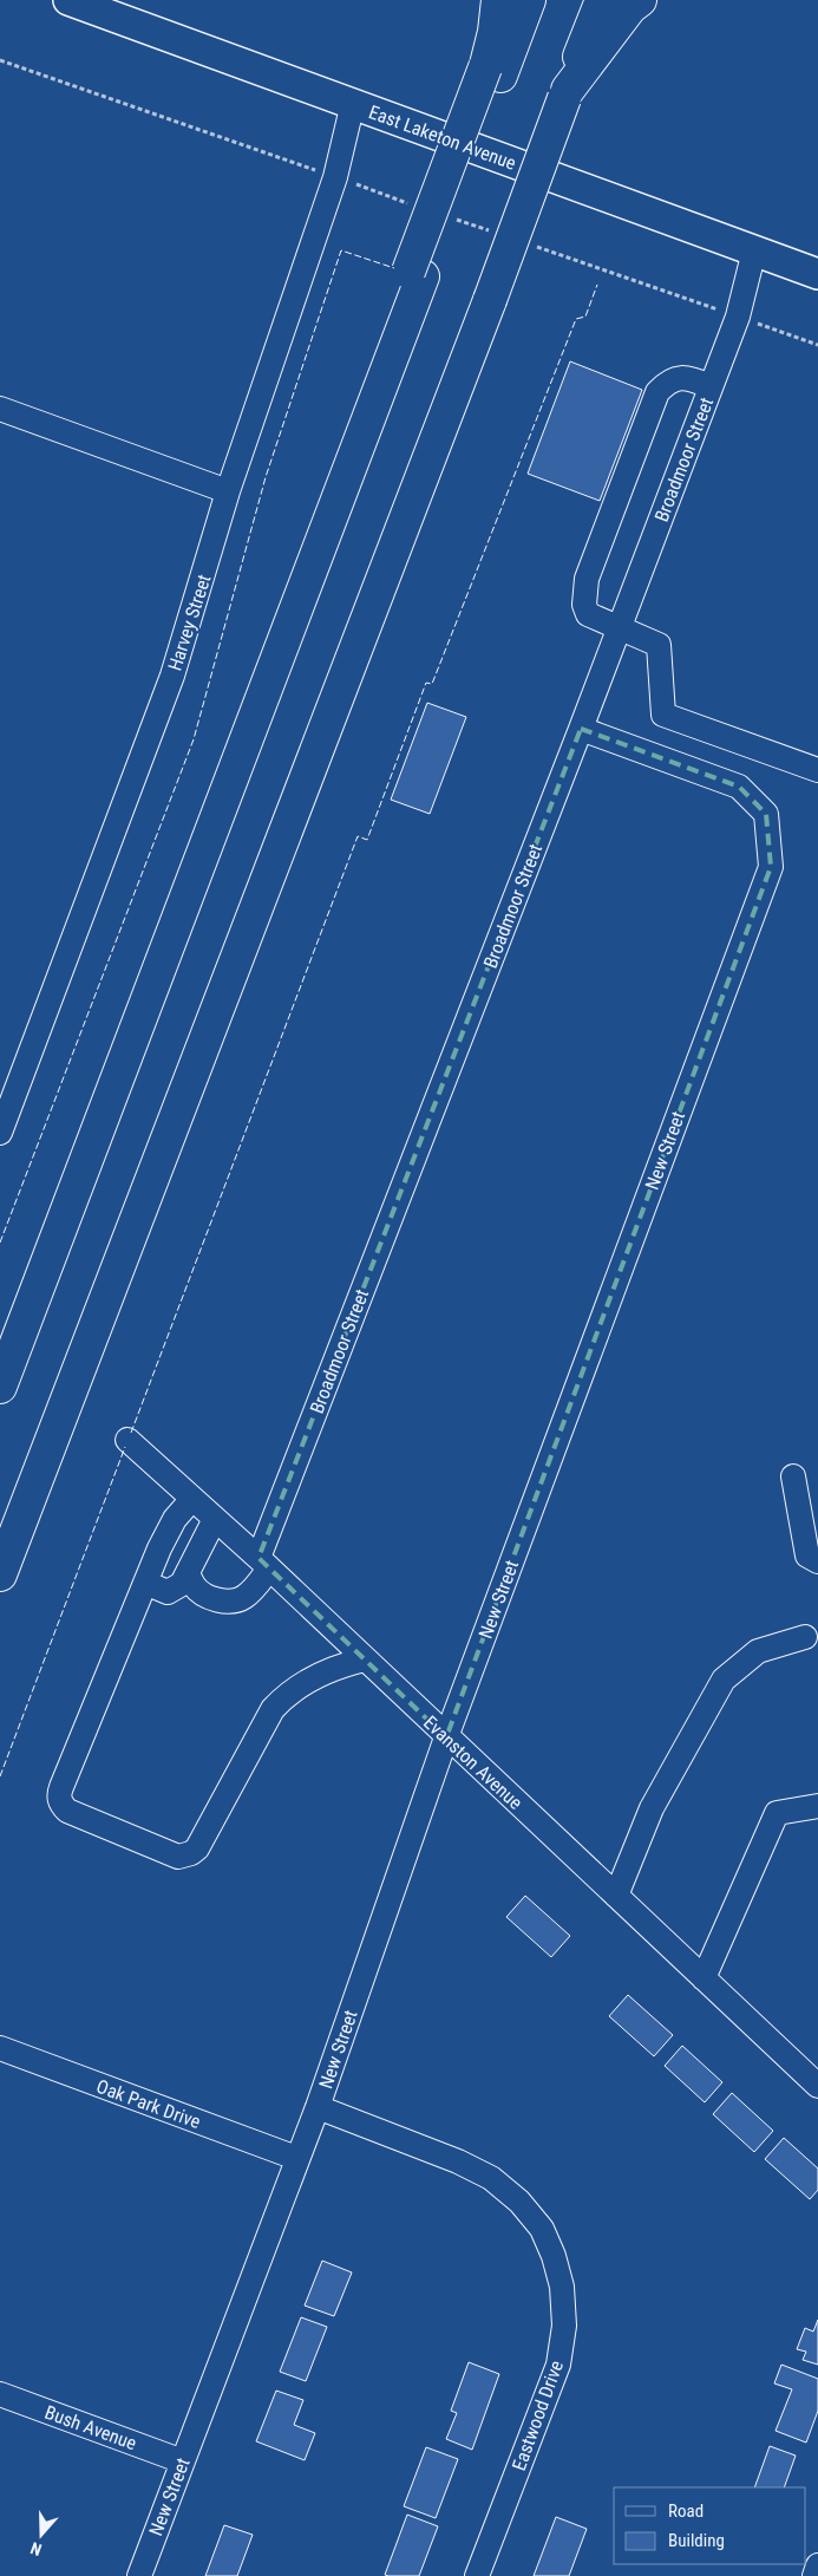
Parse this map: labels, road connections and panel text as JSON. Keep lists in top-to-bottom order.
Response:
{
  "streets": {
    "main road": ["East Laketon Avenue"],
    "street": [
      "Broadmoor Street",
      "Harvey Street",
      "New Street",
      "Evanston Avenue",
      "Oak Park Drive",
      "Eastwood Drive",
      "Bush Avenue"
    ]
  },
  "crossings": [
    ["East Laketon Avenue", "Broadmoor Street"],
    ["East Laketon Avenue", "Harvey Street"],
    ["Broadmoor Street", "New Street"],
    ["Broadmoor Street", "Evanston Avenue"],
    ["New Street", "Evanston Avenue"],
    ["New Street", "Oak Park Drive"],
    ["New Street", "Eastwood Drive"],
    ["New Street", "Bush Avenue"]
  ],
  "legend": ["Road", "Building"],
  "north": "bottom"
}
